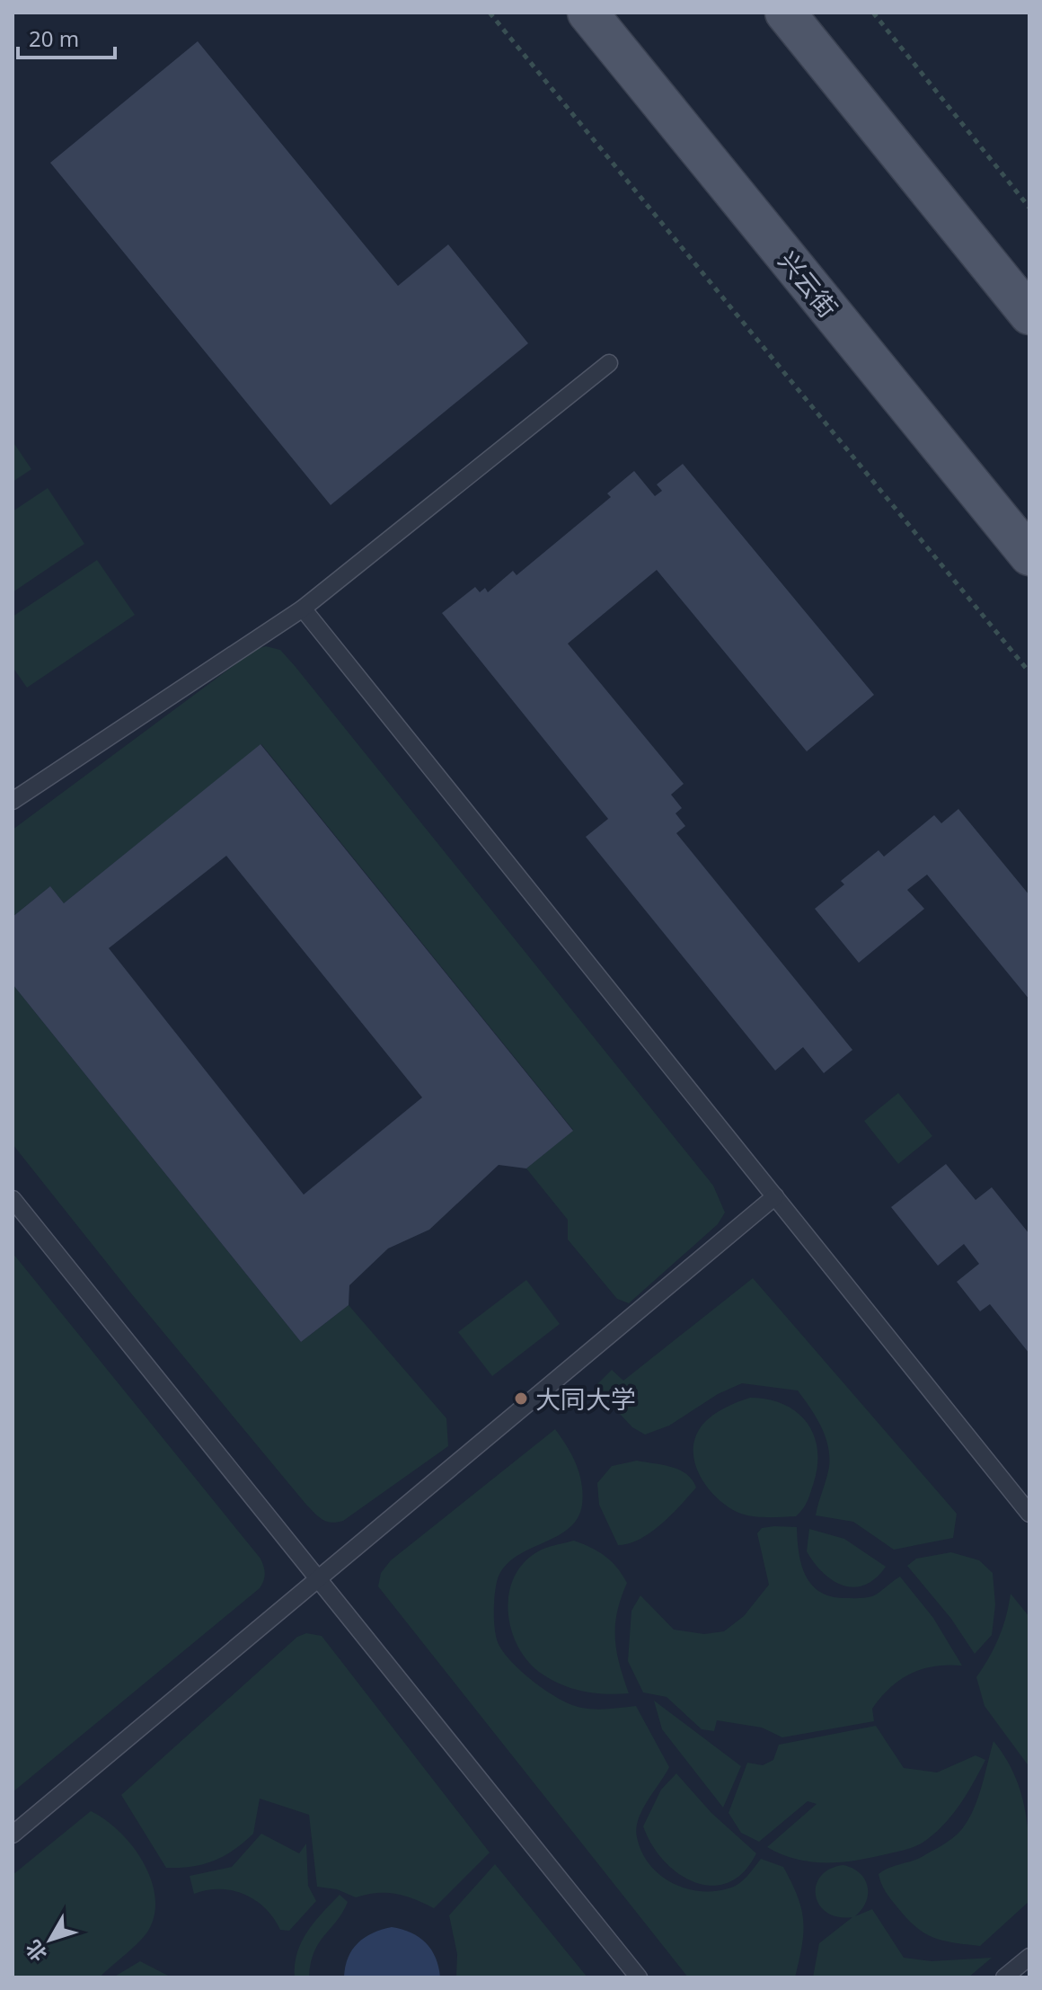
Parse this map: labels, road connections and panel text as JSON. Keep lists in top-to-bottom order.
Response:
{
  "streets": {
    "main road": ["兴云街"]
  },
  "places": ["大同大学"],
  "scale_bar": "20 m",
  "north": "bottom left"
}
